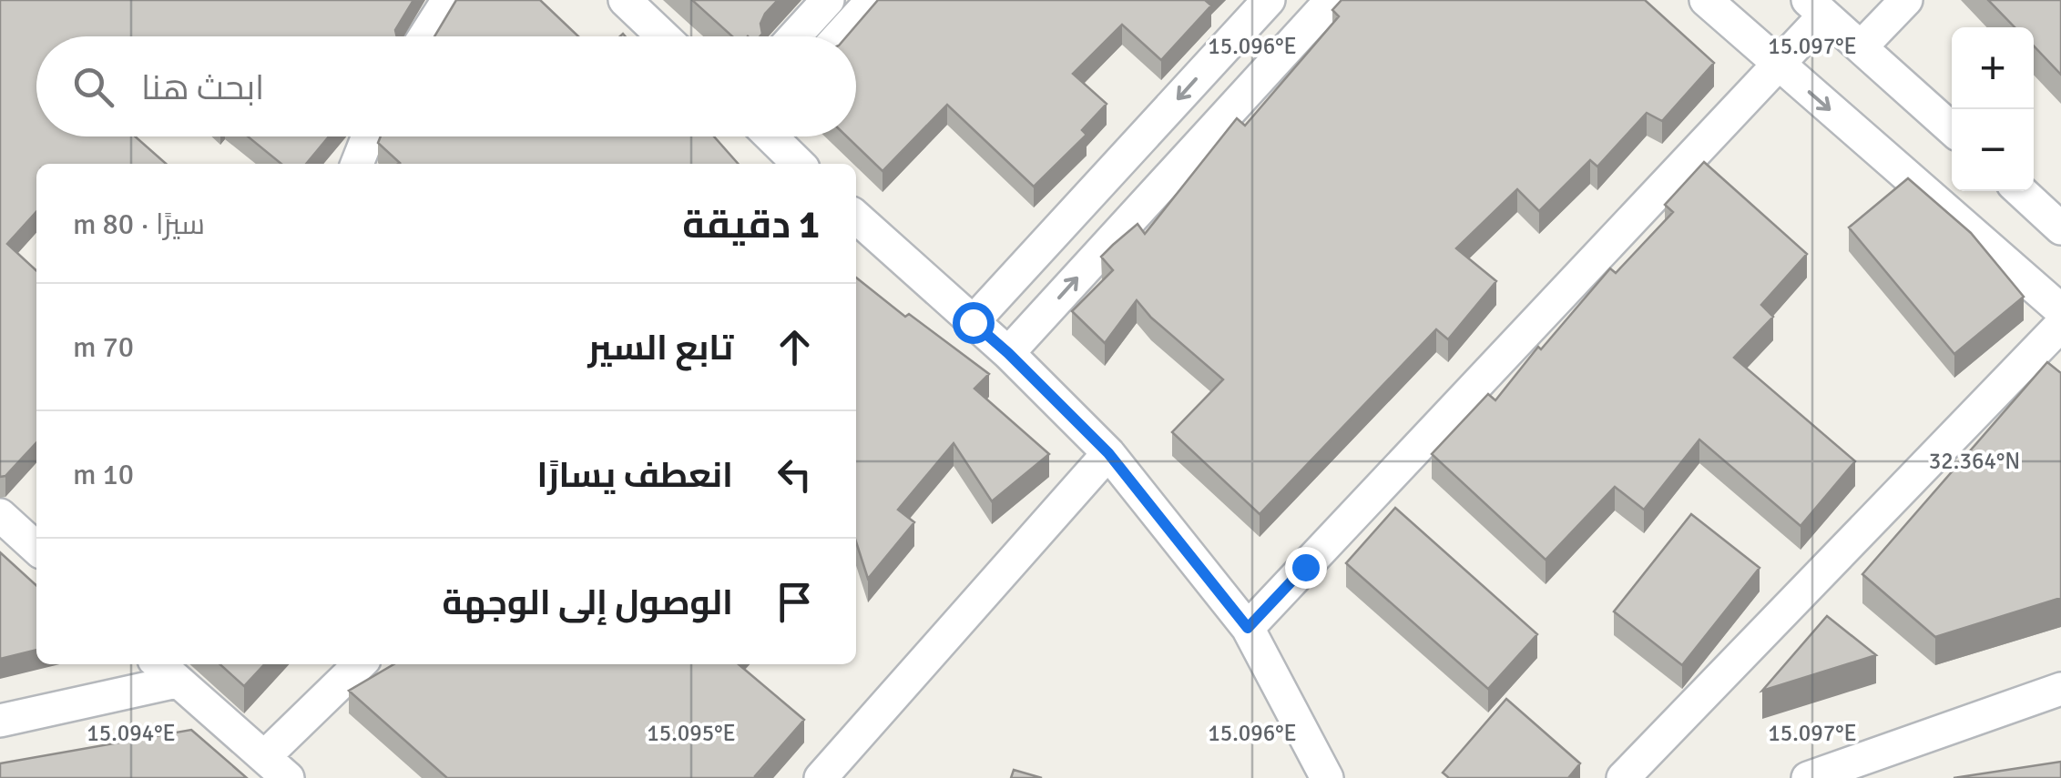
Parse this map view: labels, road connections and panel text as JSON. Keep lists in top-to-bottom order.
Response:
{
  "page": {
    "map_buttons": ["+", "−"],
    "search": "ابحث هنا",
    "heading": ["1 دقيقة", "سيرًا · 80 m"],
    "list": [
      ["تابع السير", "70 m"],
      ["انعطف يسارًا", "10 m"],
      "الوصول إلى الوجهة"
    ]
  },
  "coordinates": [
    "15.096°E",
    "15.097°E",
    "32.364°N",
    "15.094°E",
    "15.095°E"
  ]
}
